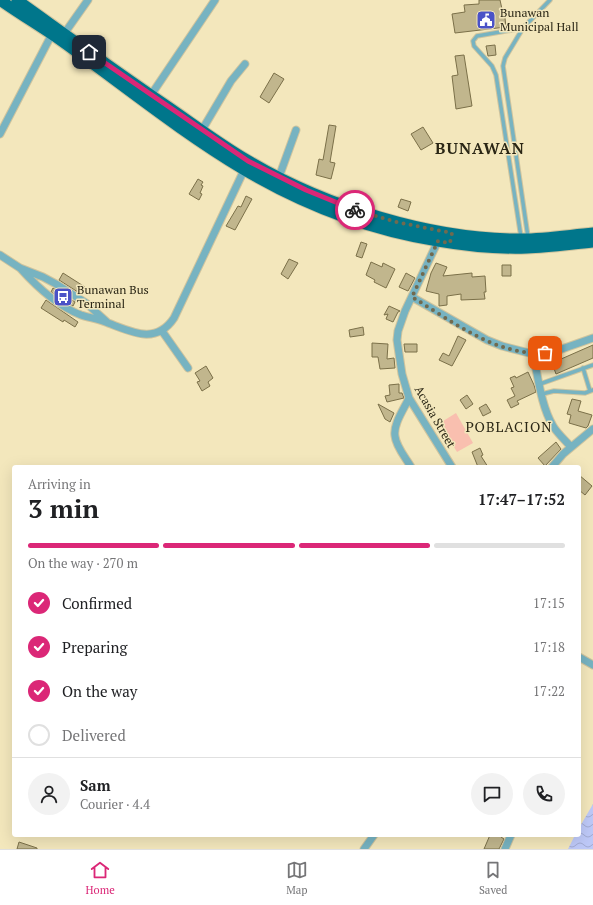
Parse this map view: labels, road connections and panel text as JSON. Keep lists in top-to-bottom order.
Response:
{
  "streets": {
    "street": ["Acasia Street"]
  },
  "districts": ["BUNAWAN", "POBLACION"],
  "places": {
    "public building": ["Bunawan Municipal Hall"],
    "bus stop": ["Bunawan Bus Terminal"]
  },
  "page": {
    "heading": ["3 min", "Arriving in", "17:47–17:52"],
    "panel": ["Sam", "Courier · 4.4"],
    "bar": "On the way · 270 m",
    "list": [
      ["Confirmed", "17:15"],
      ["Preparing", "17:18"],
      ["On the way", "17:22"],
      "Delivered"
    ],
    "tabs": ["Home", "Map", "Saved"]
  }
}
